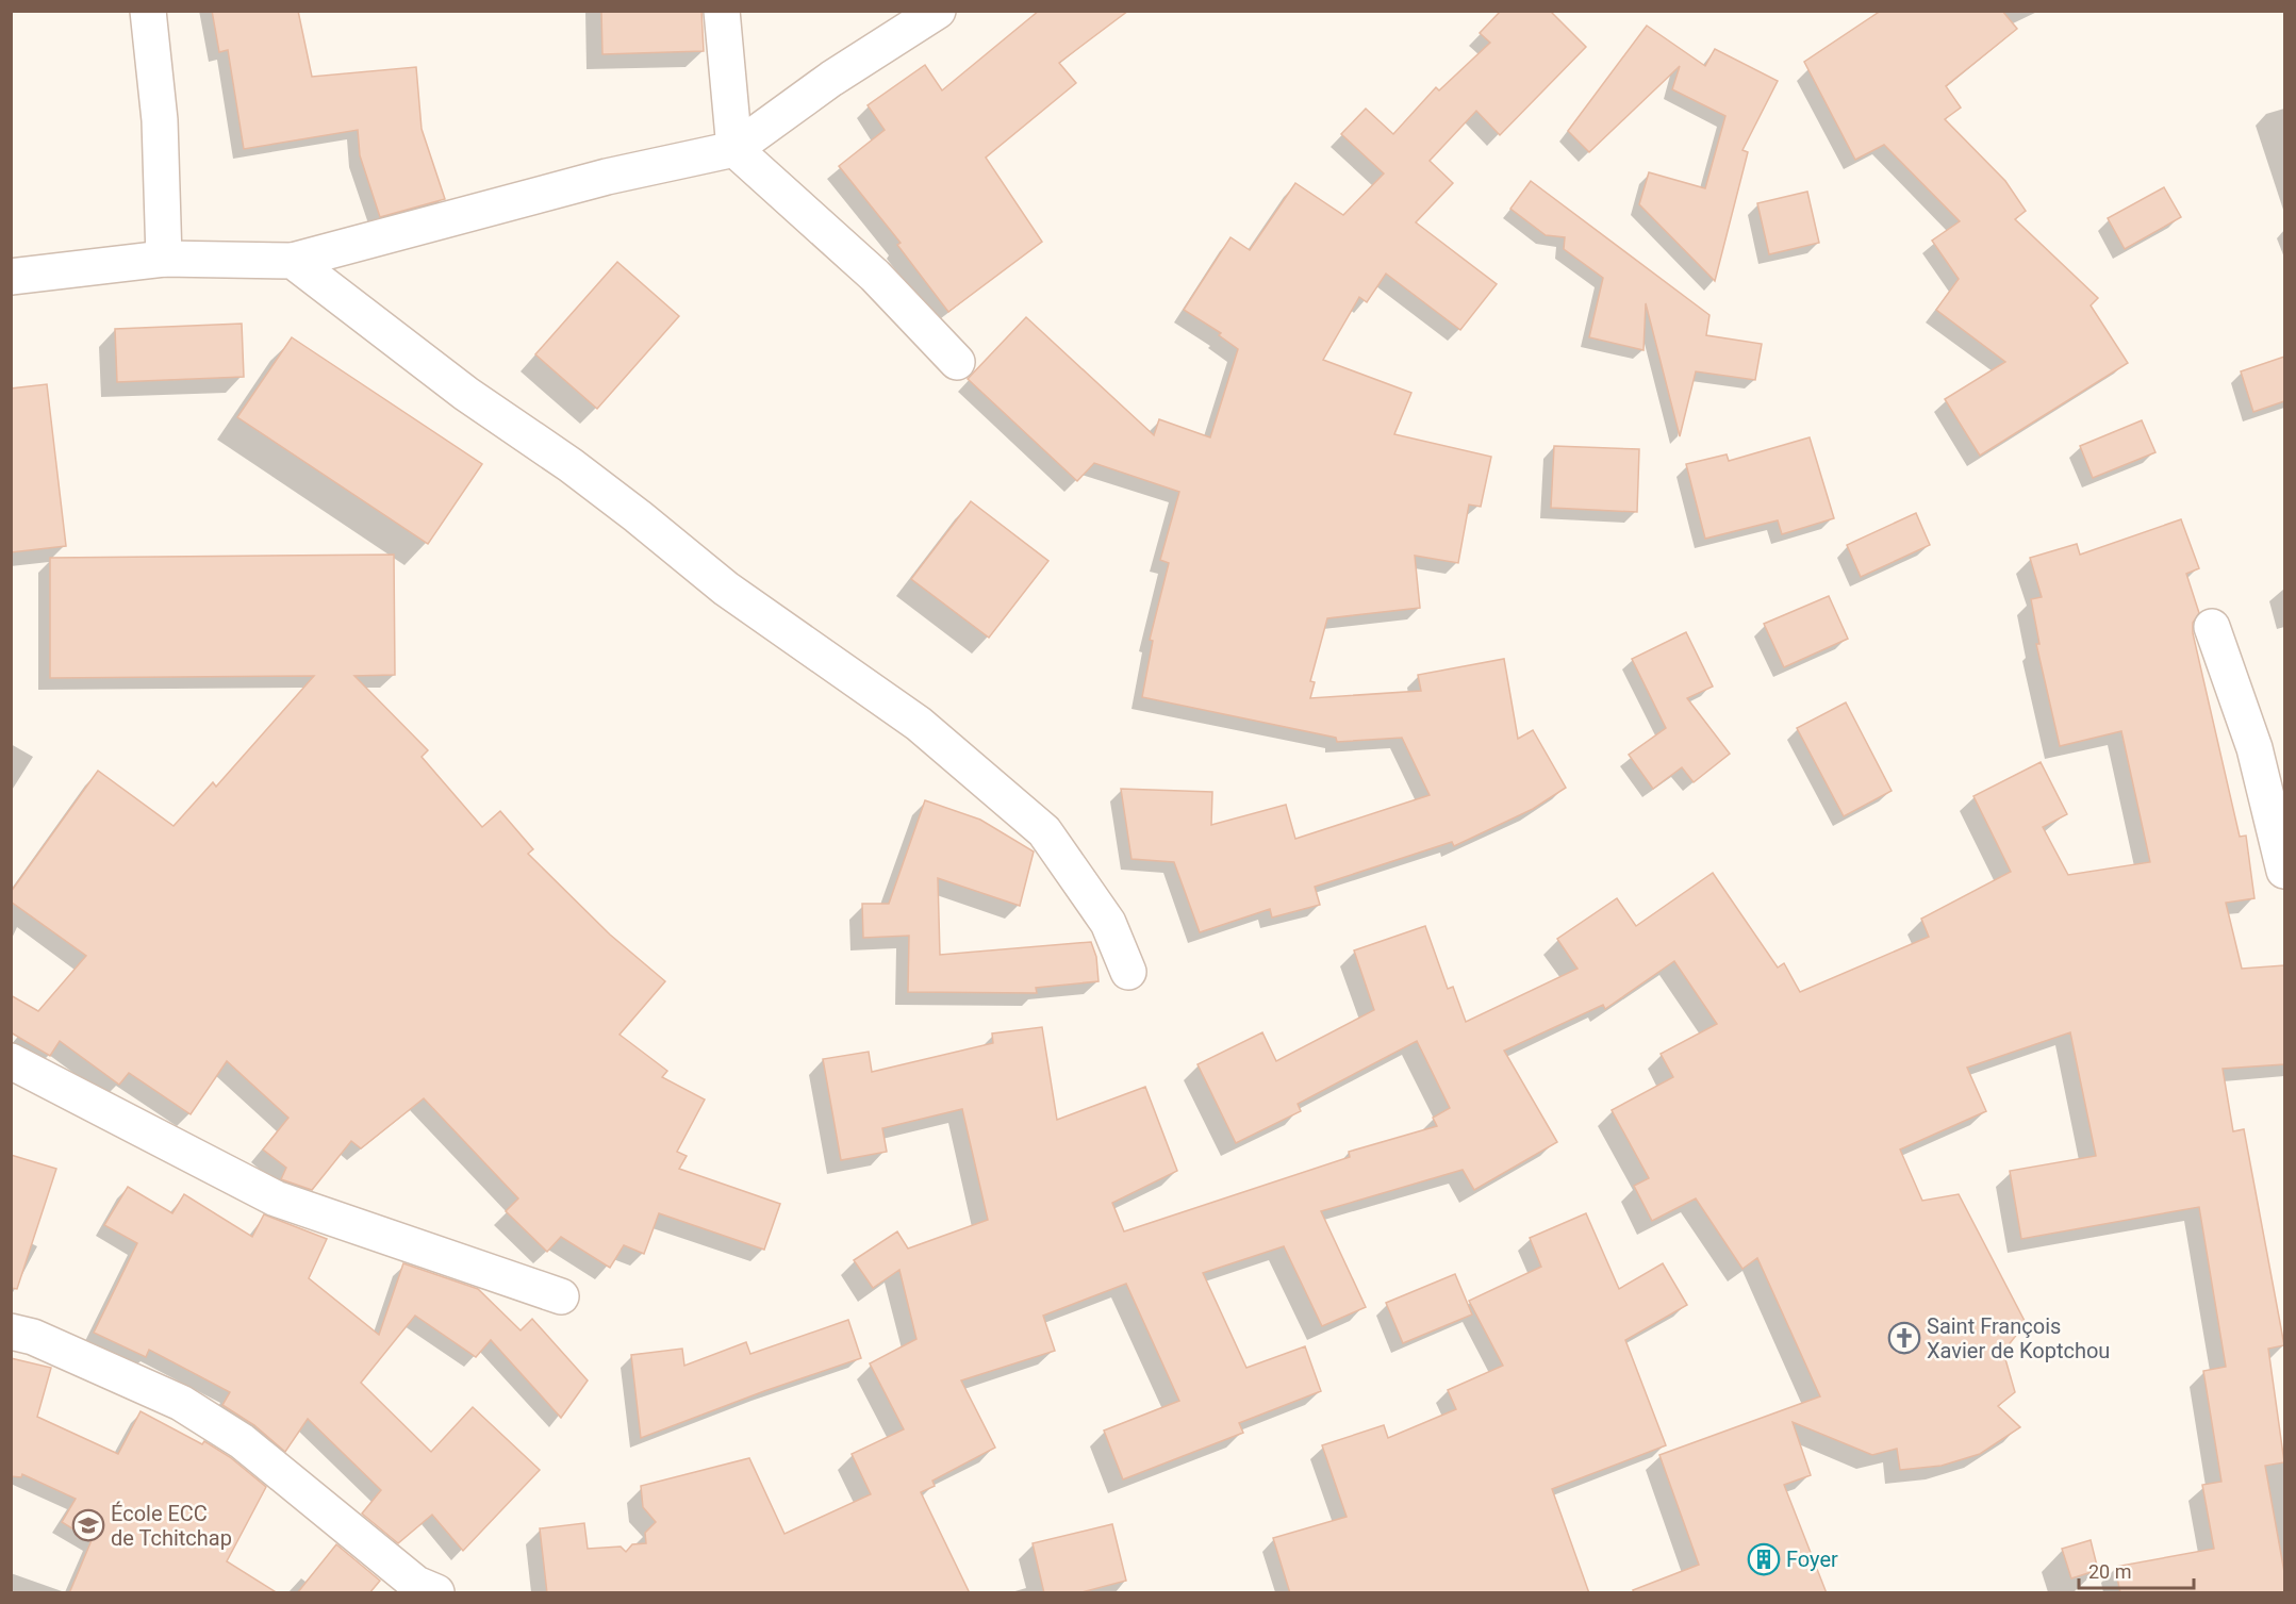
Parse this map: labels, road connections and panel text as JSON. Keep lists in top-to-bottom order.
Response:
{
  "places": {
    "church": ["Saint François Xavier de Koptchou"],
    "school or university": ["École ECC de Tchitchap"],
    "building": ["Foyer"]
  },
  "scale_bar": "20 m"
}
